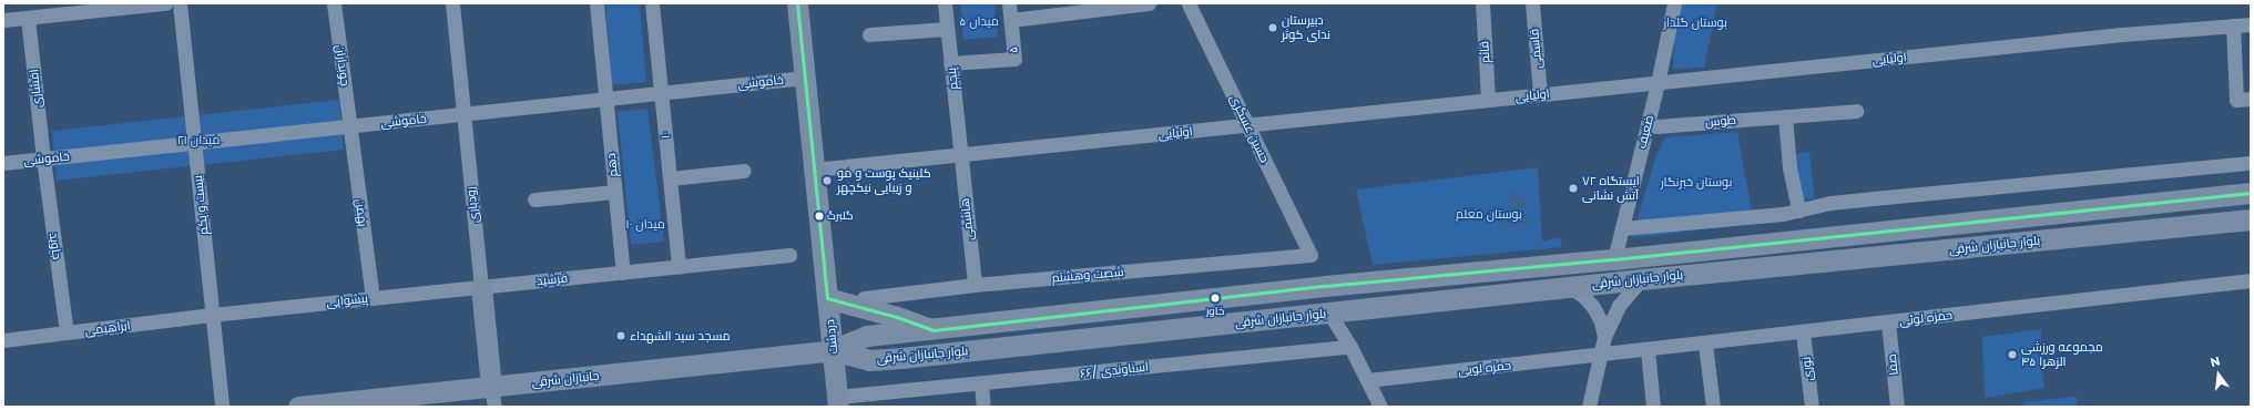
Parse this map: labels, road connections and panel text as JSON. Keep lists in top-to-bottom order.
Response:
{
  "streets": {
    "main road": [
      "رودباری",
      "بلوار جانبازان شرقی",
      "دردشت",
      "جانبازان شرقی"
    ],
    "street": [
      "قاسمی",
      "۵",
      "قائم",
      "اولیایی",
      "چوبداران",
      "پنجم",
      "خاموشی",
      "افشاری",
      "طوس",
      "حسین عسگری",
      "ضعیف",
      "۱۰",
      "دهم",
      "بیست و یکم",
      "بهمن",
      "هاشمی",
      "جاوید",
      "شصت وهشتم",
      "فرشید",
      "پیشوایی",
      "حمزه لوئی",
      "ابراهیمی",
      "صفا",
      "حمزه لویی",
      "نوری",
      "اسناوندی /۶۶"
    ]
  },
  "crossings": [
    ["قاسمی", "اولیایی"],
    ["۵", "پنجم"],
    ["قائم", "اولیایی"],
    ["اولیایی", "پنجم"],
    ["اولیایی", "حسین عسگری"],
    ["اولیایی", "ضعیف"],
    ["اولیایی", "هاشمی"],
    ["اولیایی", "دردشت"],
    ["چوبداران", "خاموشی"],
    ["چوبداران", "بهمن"],
    ["پنجم", "هاشمی"],
    ["خاموشی", "افشاری"],
    ["خاموشی", "۱۰"],
    ["خاموشی", "دهم"],
    ["خاموشی", "بیست و یکم"],
    ["خاموشی", "رودباری"],
    ["خاموشی", "بهمن"],
    ["خاموشی", "جاوید"],
    ["خاموشی", "دردشت"],
    ["افشاری", "جاوید"],
    ["حسین عسگری", "شصت وهشتم"],
    ["ضعیف", "بلوار جانبازان شرقی"],
    ["دهم", "فرشید"],
    ["بیست و یکم", "پیشوایی"],
    ["بیست و یکم", "ابراهیمی"],
    ["رودباری", "فرشید"],
    ["رودباری", "پیشوایی"],
    ["رودباری", "جانبازان شرقی"],
    ["بهمن", "پیشوایی"],
    ["هاشمی", "شصت وهشتم"],
    ["بلوار جانبازان شرقی", "دردشت"],
    ["بلوار جانبازان شرقی", "جانبازان شرقی"],
    ["جاوید", "ابراهیمی"],
    ["فرشید", "پیشوایی"],
    ["پیشوایی", "ابراهیمی"],
    ["حمزه لوئی", "صفا"],
    ["حمزه لوئی", "حمزه لویی"],
    ["حمزه لوئی", "نوری"],
    ["دردشت", "اسناوندی /۶۶"],
    ["دردشت", "جانبازان شرقی"]
  ],
  "parks": [
    "میدان ۵",
    "بوستان گلدار",
    "میدان ۲۱",
    "بوستان خبرنگار",
    "بوستان معلم",
    "میدان ۱۰"
  ],
  "places": [
    "دبیرستان ندای کوثر",
    "کلینیک پوست و مو و زیبایی نیکچهر",
    "ایستگاه ۷۲ آتش نشانی",
    "گلبرگ",
    "خاور",
    "مسجد سید الشهداء",
    "مجموعه ورزشی الزهرا ۴۵"
  ],
  "north": "top"
}
